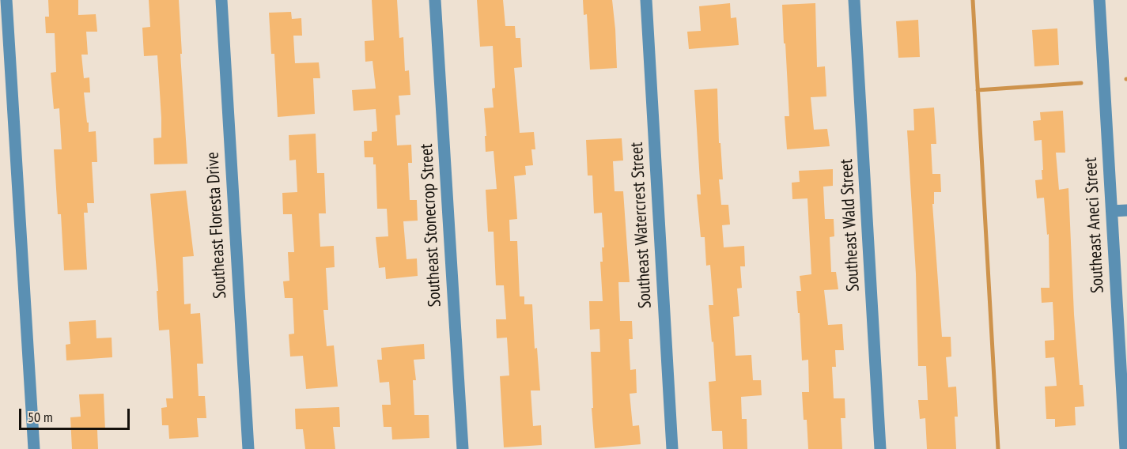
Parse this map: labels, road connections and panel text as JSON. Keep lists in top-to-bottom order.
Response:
{
  "streets": {
    "street": [
      "Southeast Floresta Drive",
      "Southeast Stonecrop Street",
      "Southeast Watercrest Street",
      "Southeast Wald Street",
      "Southeast Aneci Street"
    ]
  },
  "scale_bar": "50 m"
}
